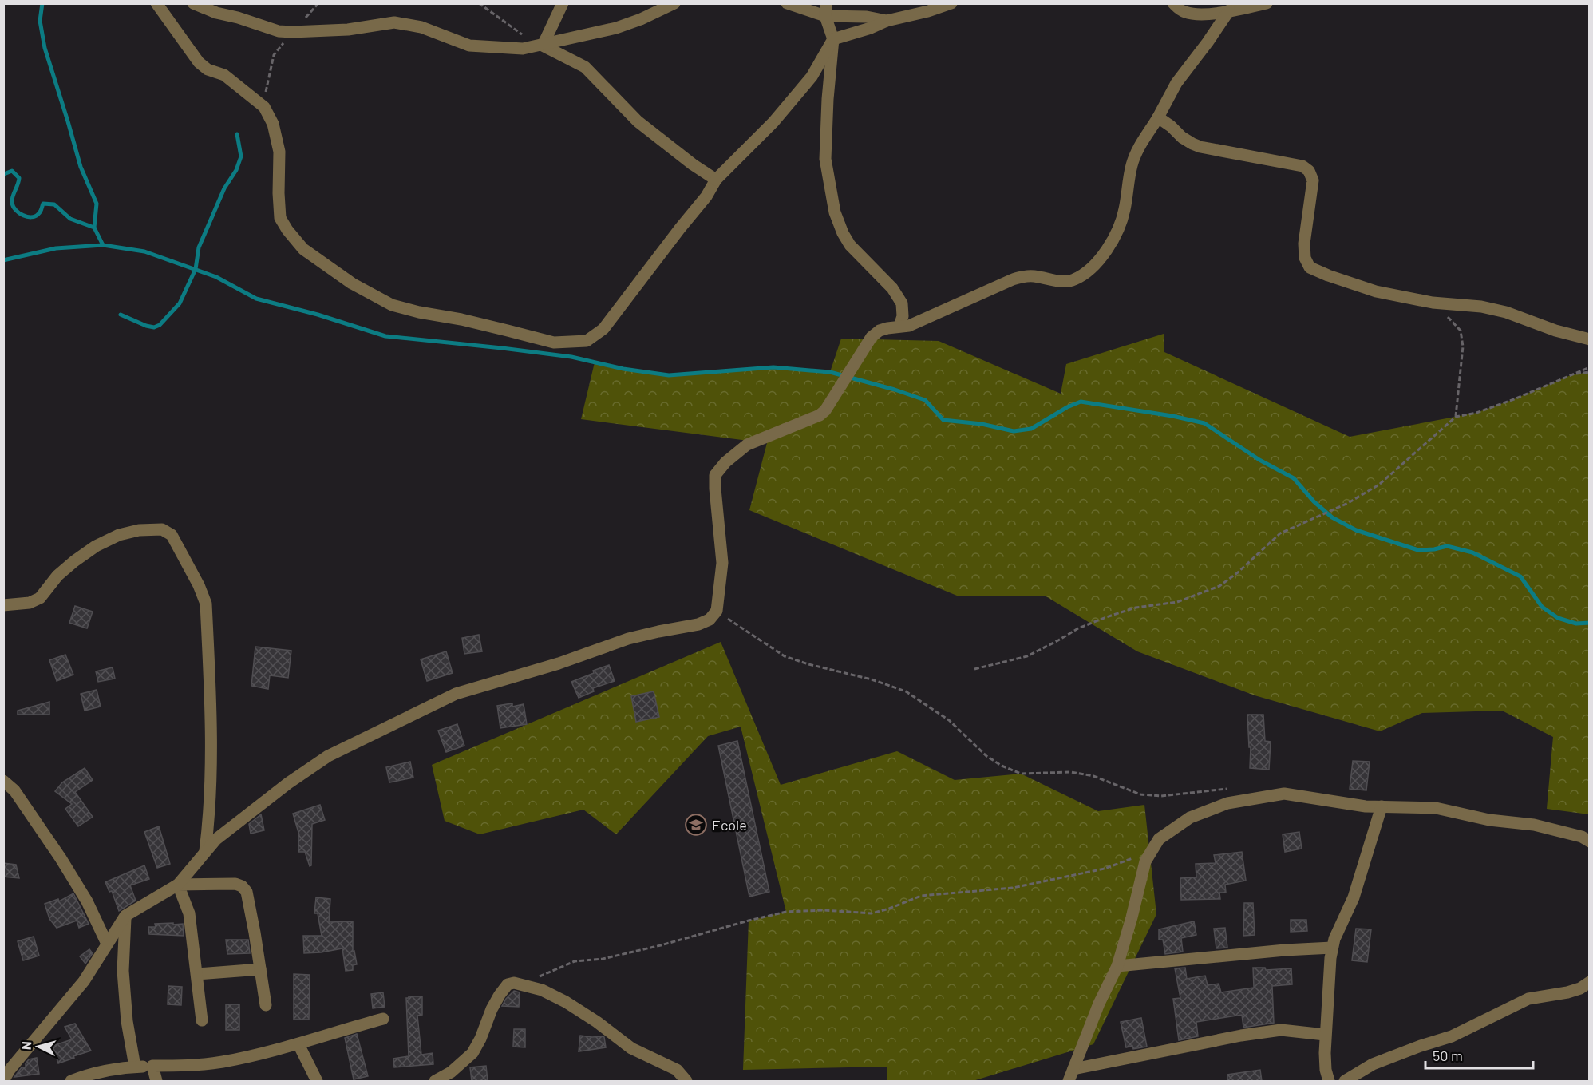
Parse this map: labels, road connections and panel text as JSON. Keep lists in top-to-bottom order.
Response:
{
  "places": {
    "school or university": ["Ecole"]
  },
  "scale_bar": "50 m",
  "north": "left"
}
